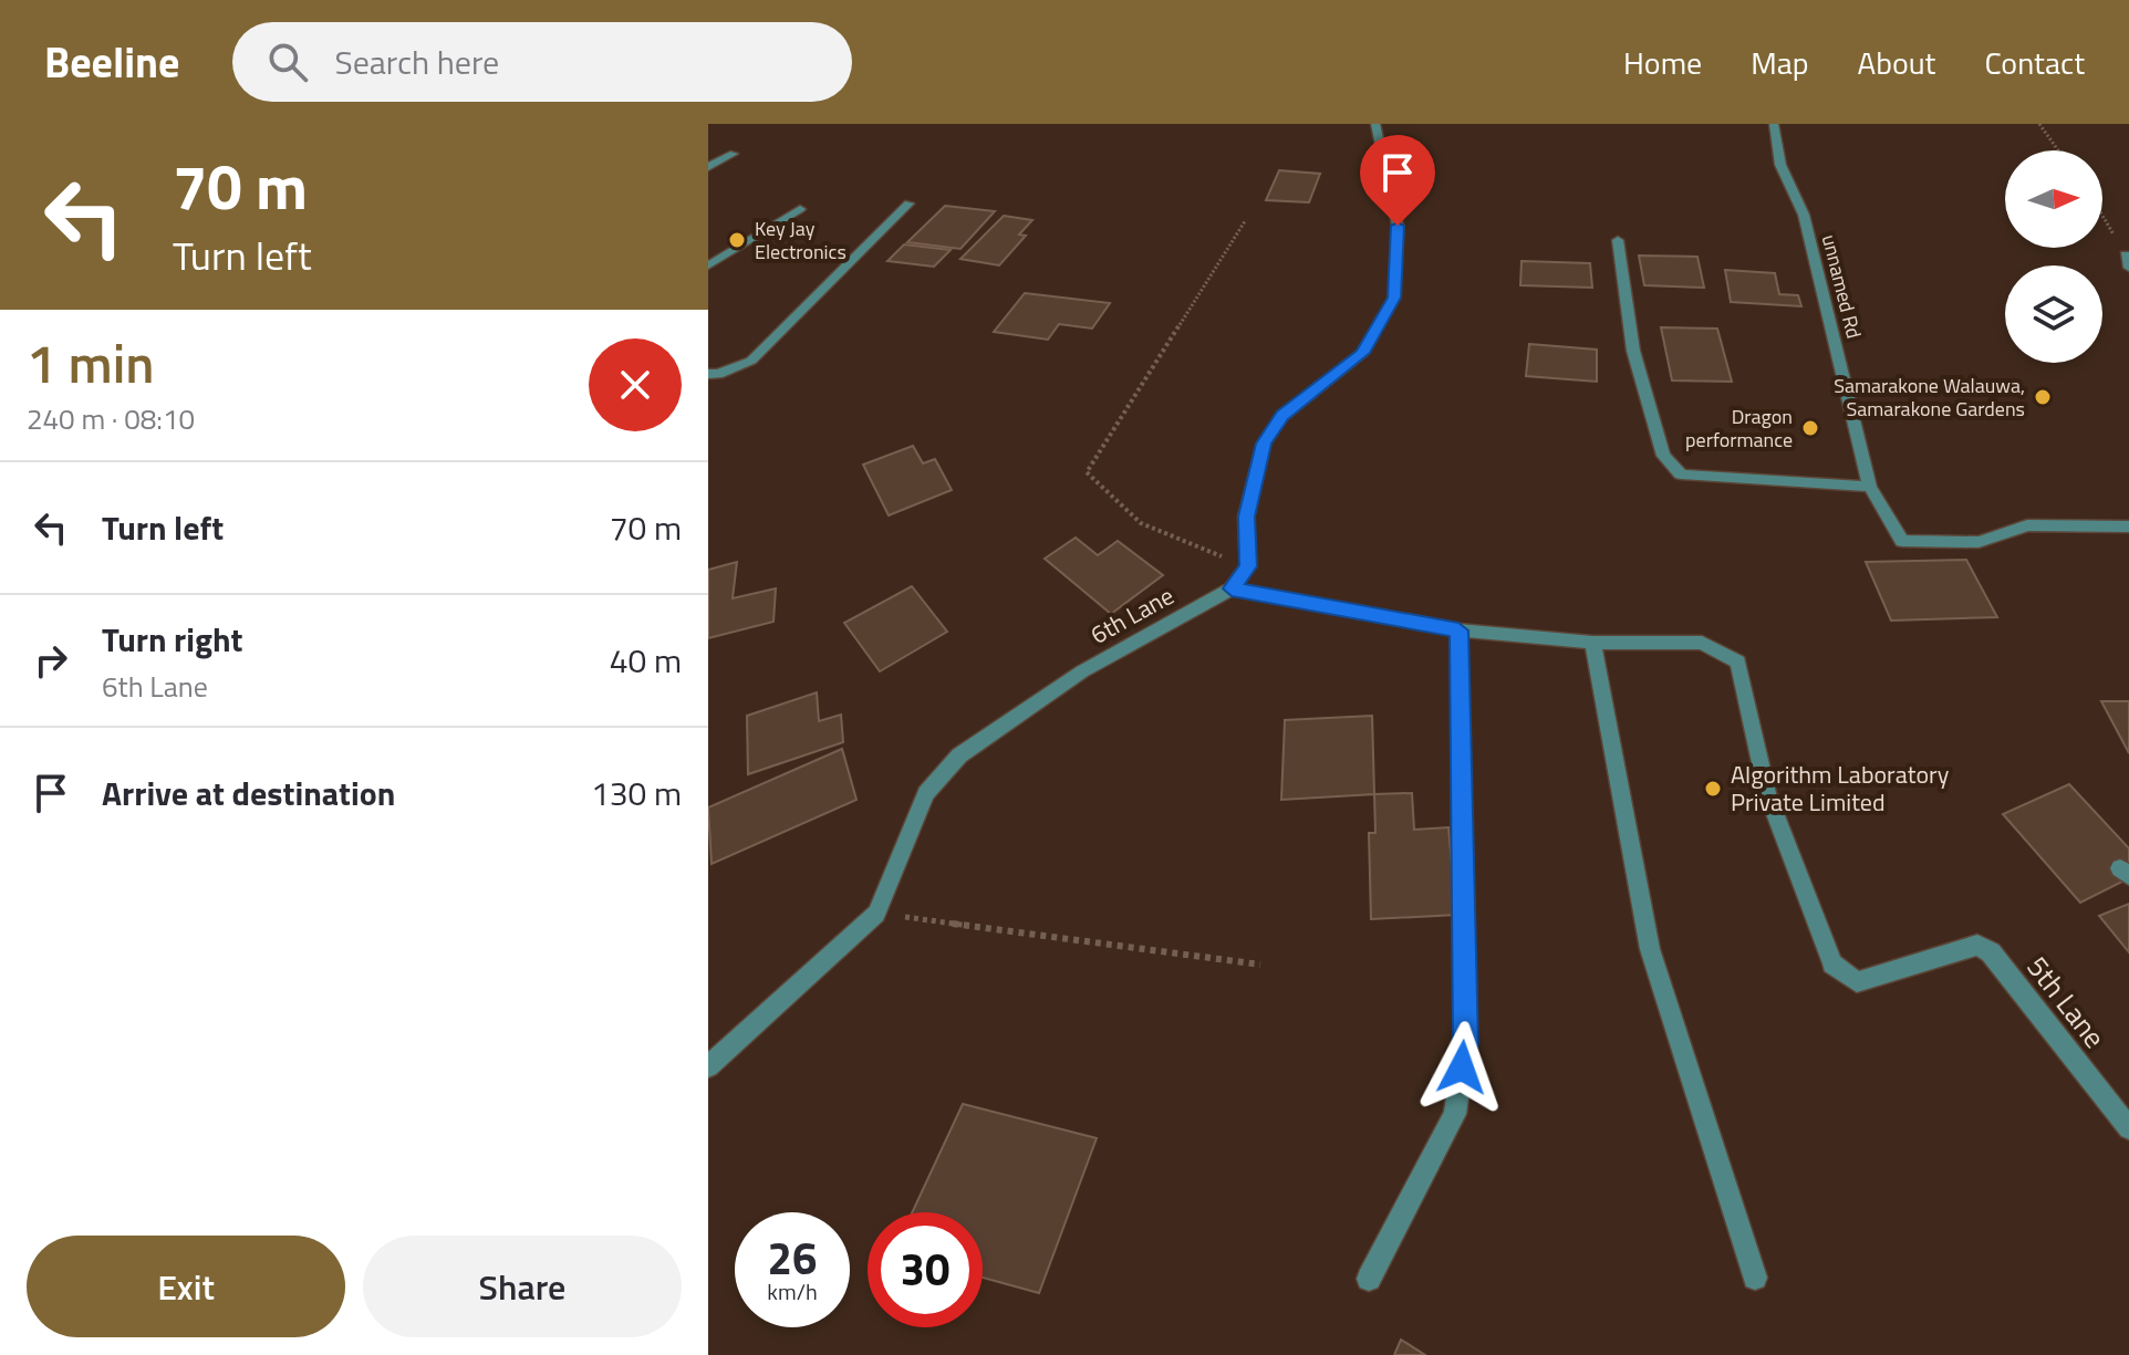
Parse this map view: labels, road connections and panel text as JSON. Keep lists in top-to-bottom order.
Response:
{
  "streets": {
    "street": ["unnamed Rd", "6th Lane", "5th Lane"]
  },
  "places": [
    "Key Jay Electronics",
    "Samarakone Walauwa, Samarakone Gardens",
    "Dragon performance",
    "Algorithm Laboratory Private Limited"
  ],
  "north": "right",
  "page": {
    "header": "Beeline",
    "search": "Search here",
    "nav": [
      "Home",
      "Map",
      "About",
      "Contact"
    ],
    "turn": ["70 m", "Turn left"],
    "heading": ["1 min", "240 m · 08:10"],
    "list": [
      {
        "name": "Turn left",
        "value": "70 m"
      },
      {
        "name": "Turn right",
        "note": "6th Lane",
        "value": "40 m"
      },
      {
        "name": "Arrive at destination",
        "value": "130 m"
      }
    ],
    "speed": "26 km/h",
    "limit": "30",
    "buttons": ["Exit", "Share"]
  }
}
